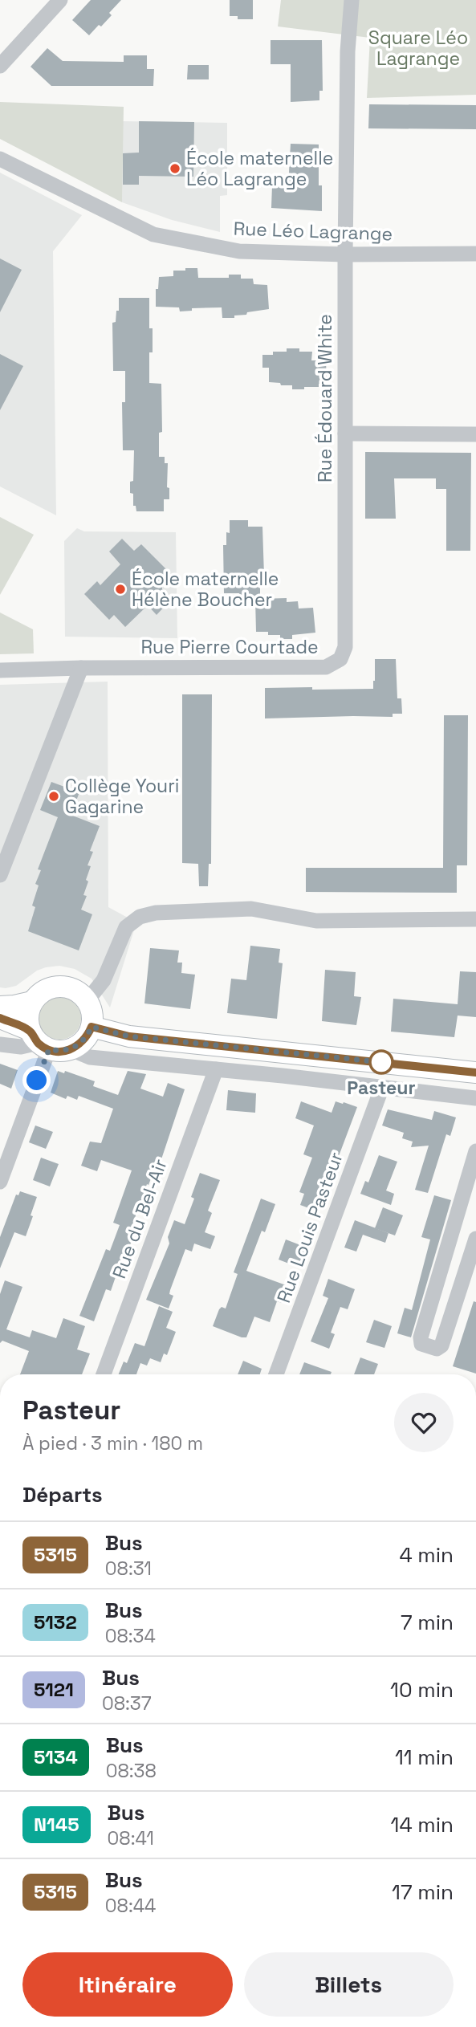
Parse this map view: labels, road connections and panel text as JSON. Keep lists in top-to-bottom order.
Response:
{
  "streets": {
    "street": [
      "Rue Léo Lagrange",
      "Rue Édouard White",
      "Rue Pierre Courtade",
      "Rue du Bel-Air",
      "Rue Louis Pasteur"
    ]
  },
  "crossings": [
    ["Rue Léo Lagrange", "Rue Édouard White"],
    ["Rue Édouard White", "Rue Pierre Courtade"]
  ],
  "parks": ["Square Léo Lagrange"],
  "places": [
    "École maternelle Léo Lagrange",
    "École maternelle Hélène Boucher",
    "Collège Youri Gagarine",
    "Pasteur"
  ],
  "lines": ["bus line 5315"],
  "page": {
    "heading": [
      ["Pasteur", "À pied · 3 min · 180 m"],
      "Départs"
    ],
    "list": [
      {
        "mark": "5315",
        "name": "Bus",
        "note": "08:31",
        "value": "4 min"
      },
      {
        "mark": "5132",
        "name": "Bus",
        "note": "08:34",
        "value": "7 min"
      },
      {
        "mark": "5121",
        "name": "Bus",
        "note": "08:37",
        "value": "10 min"
      },
      {
        "mark": "5134",
        "name": "Bus",
        "note": "08:38",
        "value": "11 min"
      },
      {
        "mark": "N145",
        "name": "Bus",
        "note": "08:41",
        "value": "14 min"
      },
      {
        "mark": "5315",
        "name": "Bus",
        "note": "08:44",
        "value": "17 min"
      }
    ],
    "buttons": ["Itinéraire", "Billets"]
  }
}
